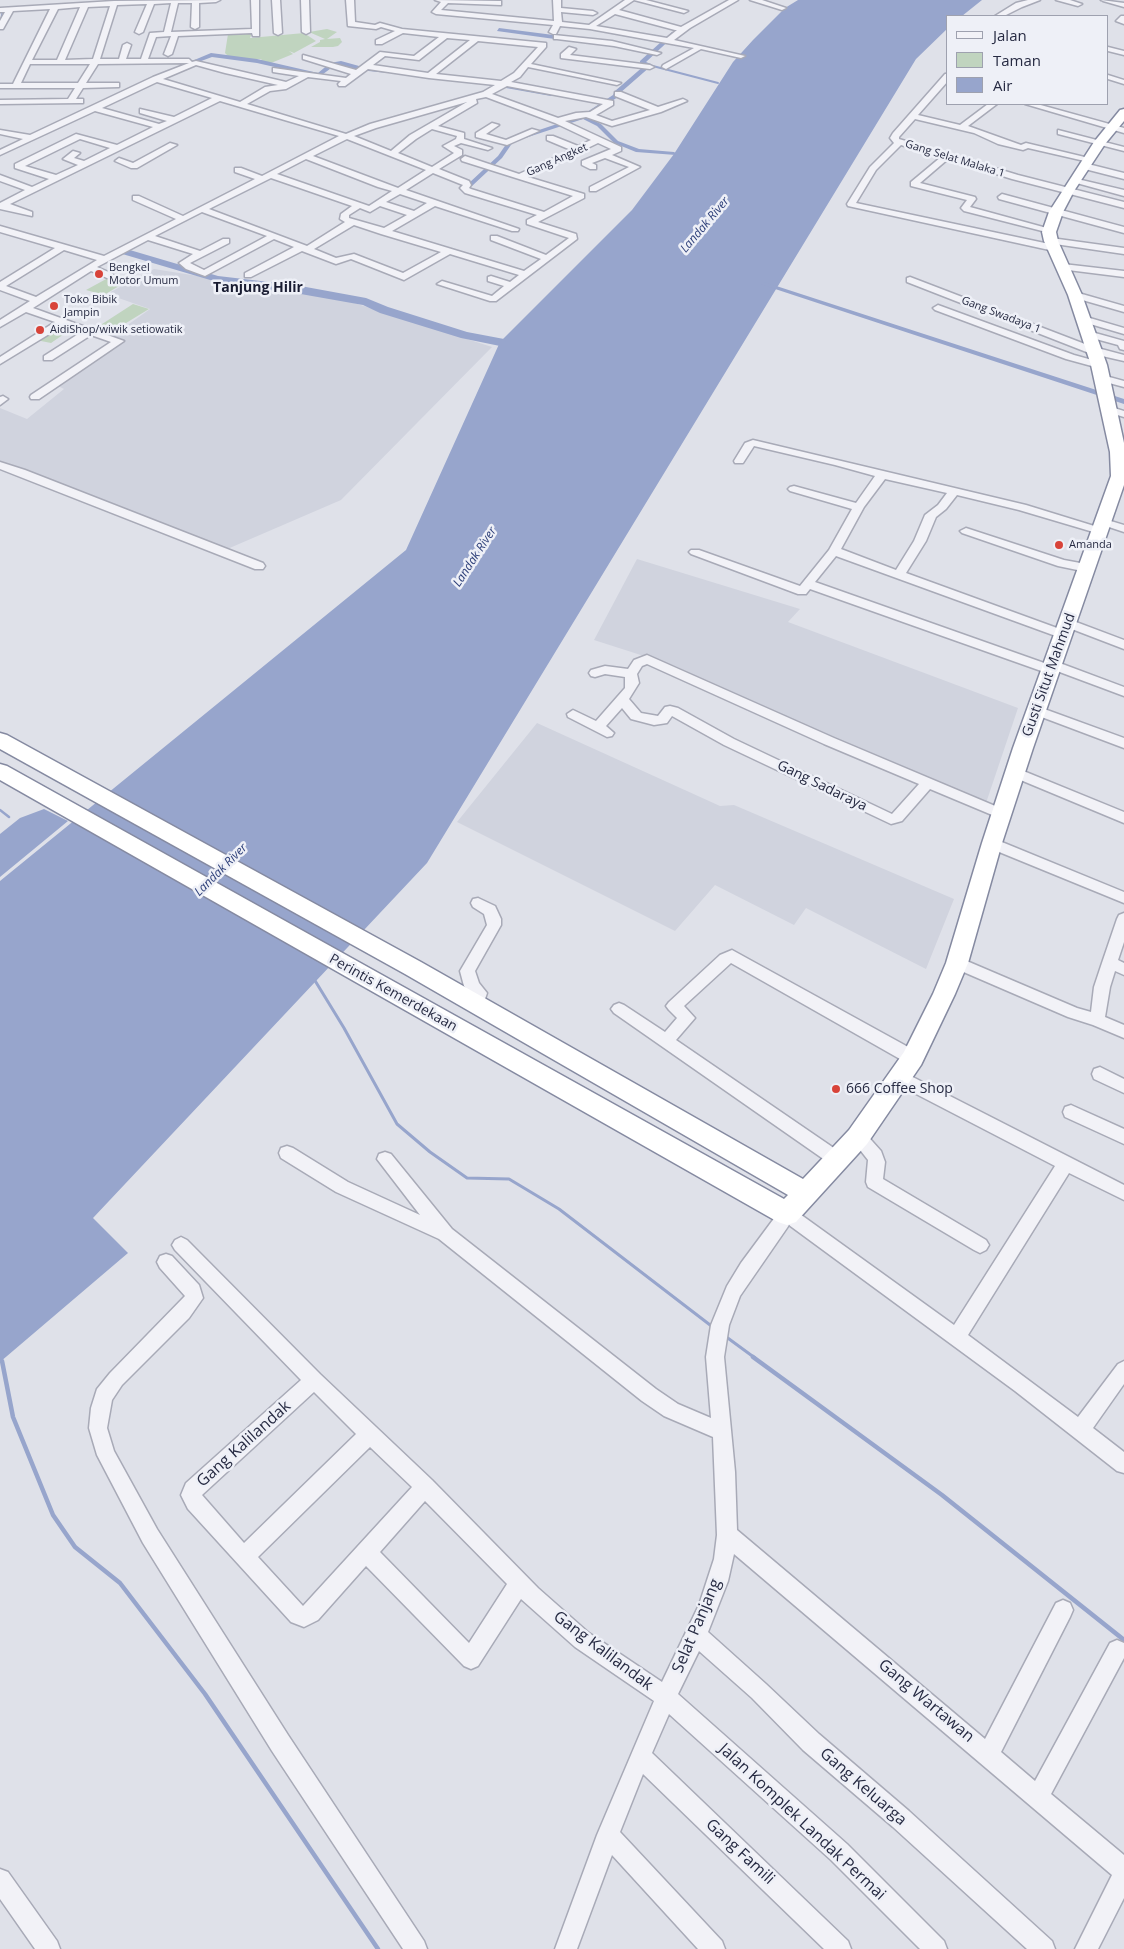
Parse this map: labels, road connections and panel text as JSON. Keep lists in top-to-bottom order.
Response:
{
  "streets": {
    "highway": ["Gusti Situt Mahmud", "Perintis Kemerdekaan"],
    "street": [
      "Gang Selat Malaka 1",
      "Gang Angket",
      "Gang Swadaya 1",
      "Gang Sadaraya",
      "Gang Kalilandak",
      "Selat Panjang",
      "Gang Wartawan",
      "Gang Keluarga",
      "Jalan Komplek Landak Permai",
      "Gang Famili"
    ]
  },
  "crossings": [
    ["Gang Swadaya 1", "Gusti Situt Mahmud"],
    ["Gusti Situt Mahmud", "Perintis Kemerdekaan"],
    ["Gusti Situt Mahmud", "Selat Panjang"],
    ["Perintis Kemerdekaan", "Selat Panjang"],
    ["Gang Kalilandak", "Selat Panjang"],
    ["Gang Kalilandak", "Jalan Komplek Landak Permai"],
    ["Selat Panjang", "Gang Wartawan"],
    ["Selat Panjang", "Gang Keluarga"],
    ["Selat Panjang", "Jalan Komplek Landak Permai"],
    ["Selat Panjang", "Gang Famili"]
  ],
  "districts": ["Tanjung Hilir"],
  "water": ["Landak River"],
  "places": [
    "Bengkel Motor Umum",
    "Toko Bibik Jampin",
    "AidiShop/wiwik setiowatik",
    "Amanda",
    "666 Coffee Shop"
  ],
  "legend": ["Jalan", "Taman", "Air"]
}
